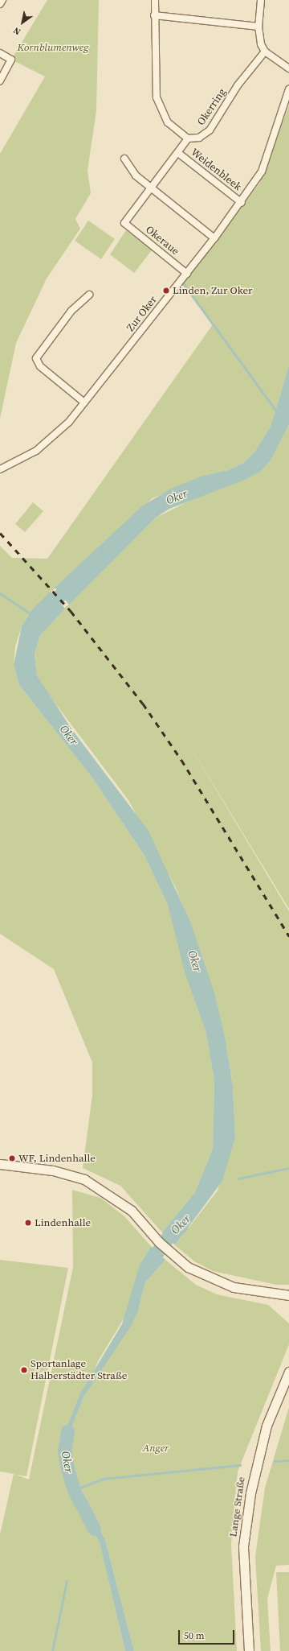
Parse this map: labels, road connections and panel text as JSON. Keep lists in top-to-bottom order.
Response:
{
  "streets": {
    "main road": ["Lange Straße"],
    "street": [
      "Okerring",
      "Weidenbleek",
      "Okeraue",
      "Zur Oker"
    ]
  },
  "crossings": [
    ["Weidenbleek", "Zur Oker"],
    ["Okeraue", "Zur Oker"]
  ],
  "water": ["Oker"],
  "parks": ["Kornblumenweg", "Anger"],
  "places": [
    "Linden, Zur Oker",
    "WF, Lindenhalle",
    "Lindenhalle",
    "Sportanlage Halberstädter Straße"
  ],
  "scale_bar": "50 m",
  "north": "bottom left"
}
